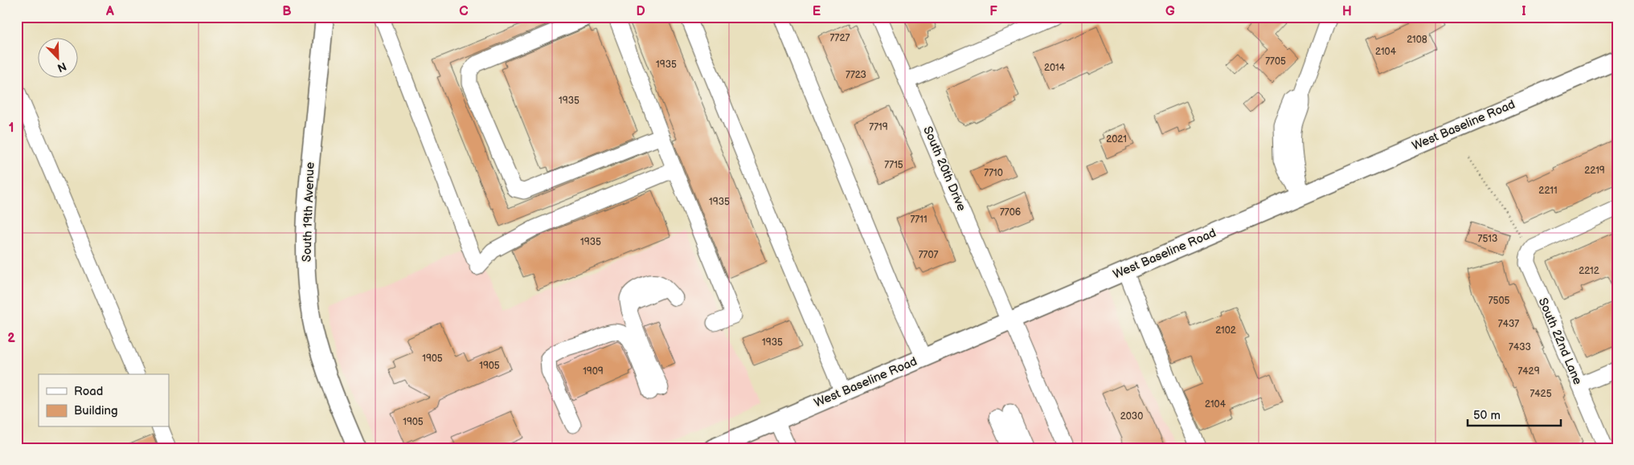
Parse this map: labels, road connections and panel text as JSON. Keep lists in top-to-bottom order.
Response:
{
  "streets": {
    "main road": ["West Baseline Road", "South 19th Avenue"],
    "street": ["South 20th Drive", "South 22nd Lane"]
  },
  "crossings": [
    ["West Baseline Road", "South 20th Drive"]
  ],
  "house_numbers": [
    "7727",
    "2108",
    "2104",
    "7705",
    "1935",
    "2014",
    "7723",
    "1935",
    "7719",
    "2021",
    "7715",
    "2219",
    "7710",
    "2211",
    "1935",
    "7706",
    "7711",
    "7513",
    "1935",
    "7707",
    "2212",
    "7505",
    "7437",
    "2102",
    "1935",
    "7433",
    "1905",
    "1905",
    "1909",
    "7429",
    "7425",
    "2104",
    "2030",
    "1905"
  ],
  "legend": ["Road", "Building"],
  "scale_bar": "50 m",
  "north": "bottom right",
  "grid": {
    "columns": [
      "A",
      "B",
      "C",
      "D",
      "E",
      "F",
      "G",
      "H",
      "I"
    ],
    "rows": ["1", "2"]
  }
}
